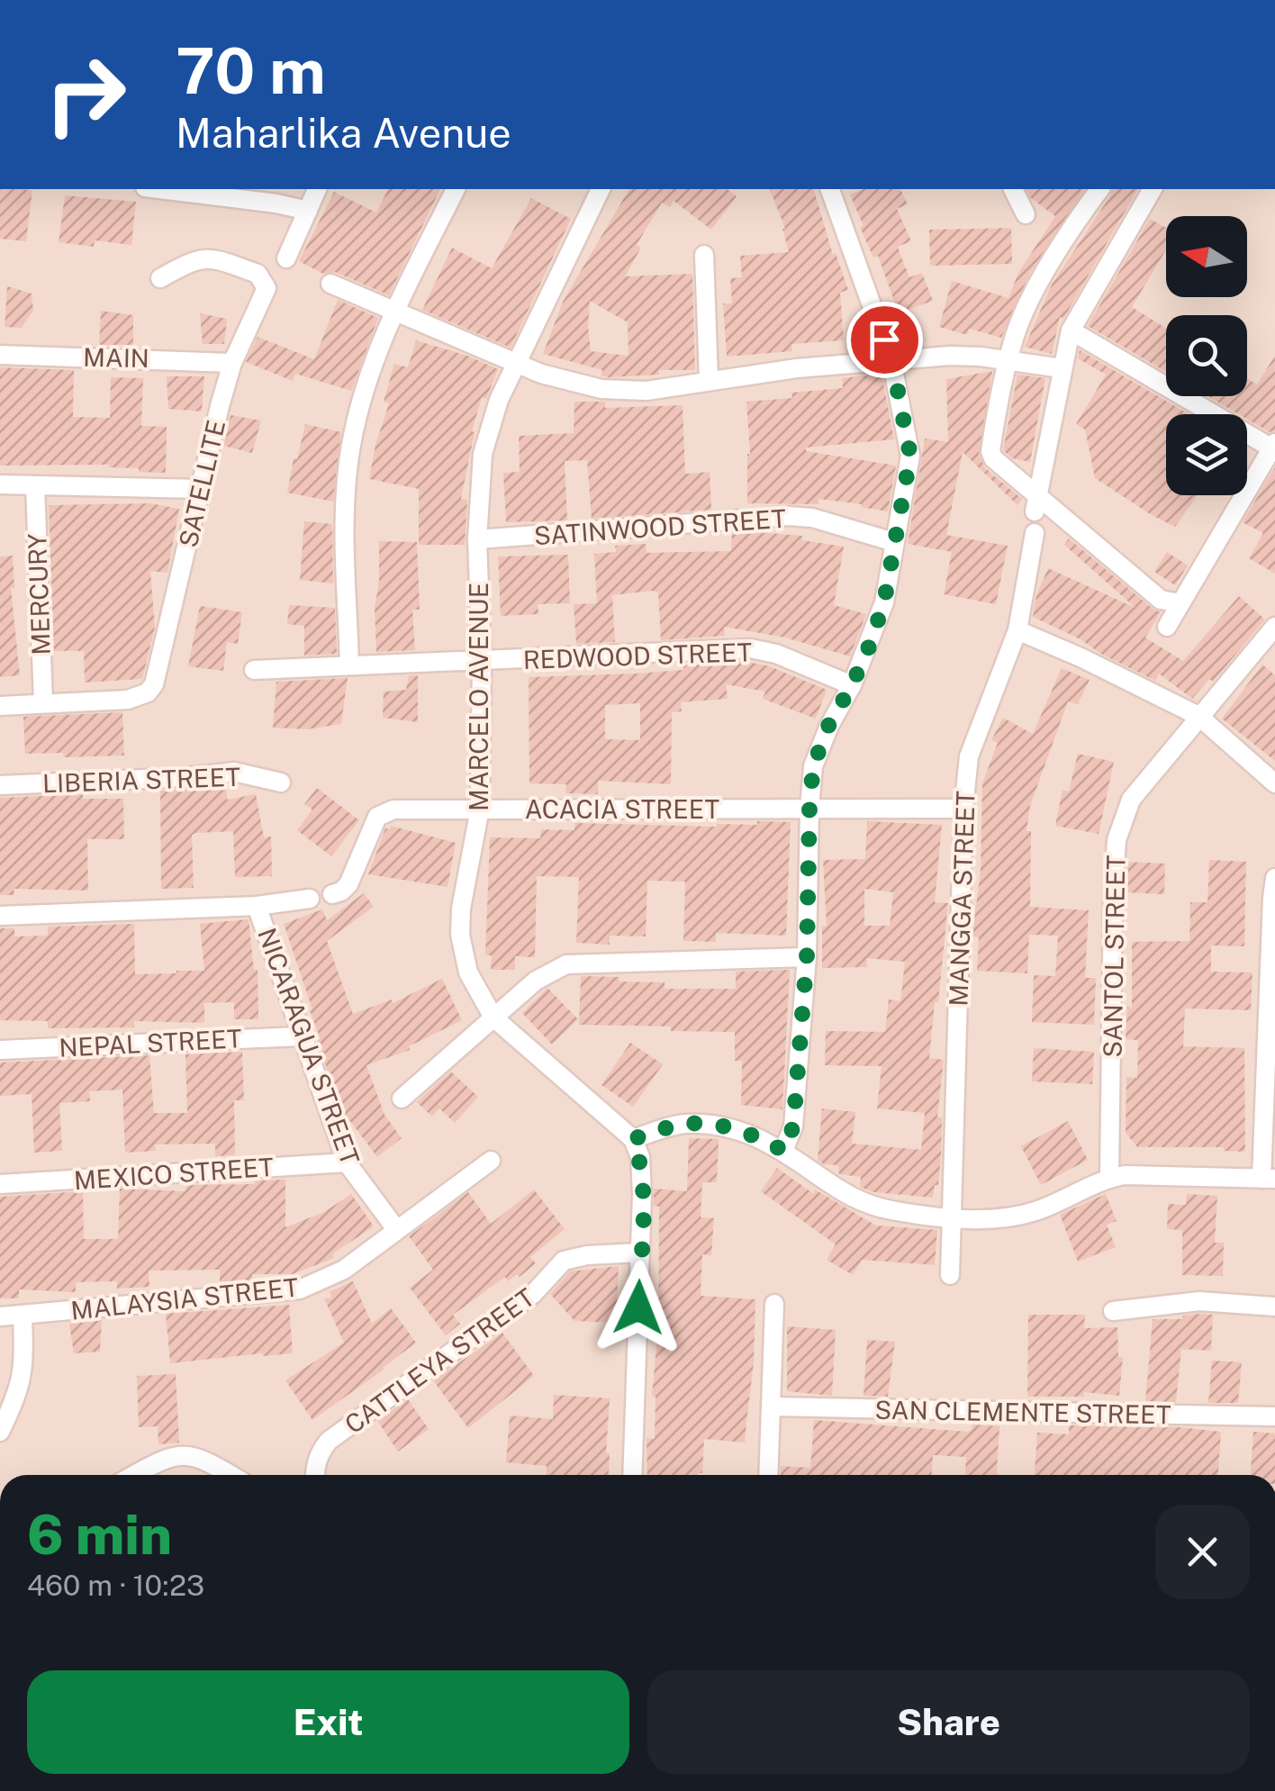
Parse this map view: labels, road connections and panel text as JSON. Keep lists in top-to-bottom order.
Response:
{
  "streets": {
    "street": [
      "MAIN",
      "SATELLITE",
      "SATINWOOD STREET",
      "MERCURY",
      "REDWOOD STREET",
      "MARCELO AVENUE",
      "LIBERIA STREET",
      "ACACIA STREET",
      "MANGGA STREET",
      "SANTOL STREET",
      "NEPAL STREET",
      "NICARAGUA STREET",
      "MEXICO STREET",
      "MALAYSIA STREET",
      "CATTLEYA STREET",
      "SAN CLEMENTE STREET"
    ]
  },
  "crossings": [
    ["MAIN", "SATELLITE"],
    ["SATELLITE", "MERCURY"],
    ["SATINWOOD STREET", "MARCELO AVENUE"],
    ["REDWOOD STREET", "MARCELO AVENUE"],
    ["MARCELO AVENUE", "ACACIA STREET"],
    ["ACACIA STREET", "MANGGA STREET"],
    ["NEPAL STREET", "NICARAGUA STREET"],
    ["NICARAGUA STREET", "MEXICO STREET"],
    ["NICARAGUA STREET", "MALAYSIA STREET"]
  ],
  "north": "left",
  "page": {
    "turn": ["70 m", "Maharlika Avenue"],
    "heading": ["6 min", "460 m · 10:23"],
    "buttons": ["Exit", "Share"]
  }
}
